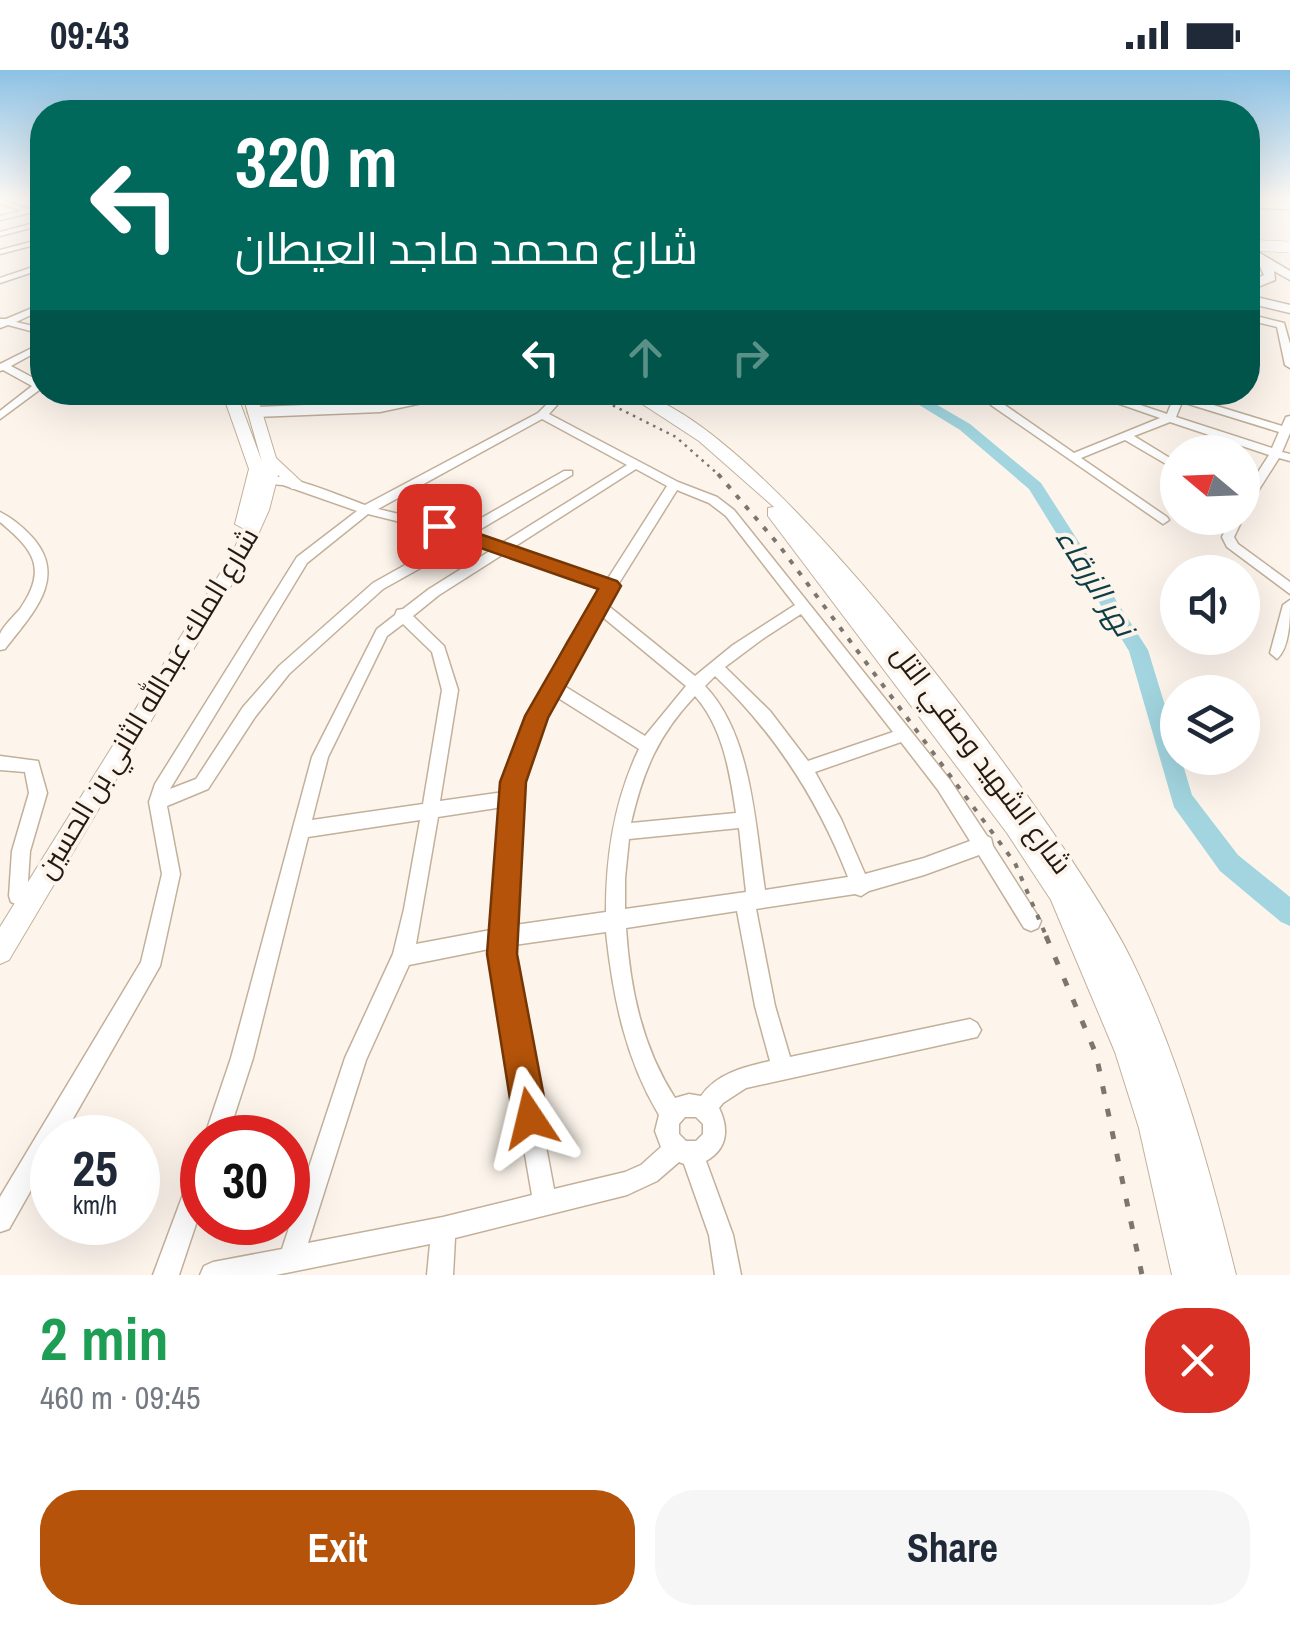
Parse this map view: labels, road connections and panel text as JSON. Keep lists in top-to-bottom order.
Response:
{
  "streets": {
    "main road": ["شارع الملك عبدالله الثاني بن الحسين", "شارع الشهيد وصفي التل"]
  },
  "water": ["نهر الزرقاء"],
  "north": "left",
  "page": {
    "status": "09:43",
    "turn": ["320 m", "شارع محمد ماجد العيطان"],
    "speed": "25 km/h",
    "limit": "30",
    "heading": ["2 min", "460 m · 09:45"],
    "buttons": ["Exit", "Share"]
  }
}
